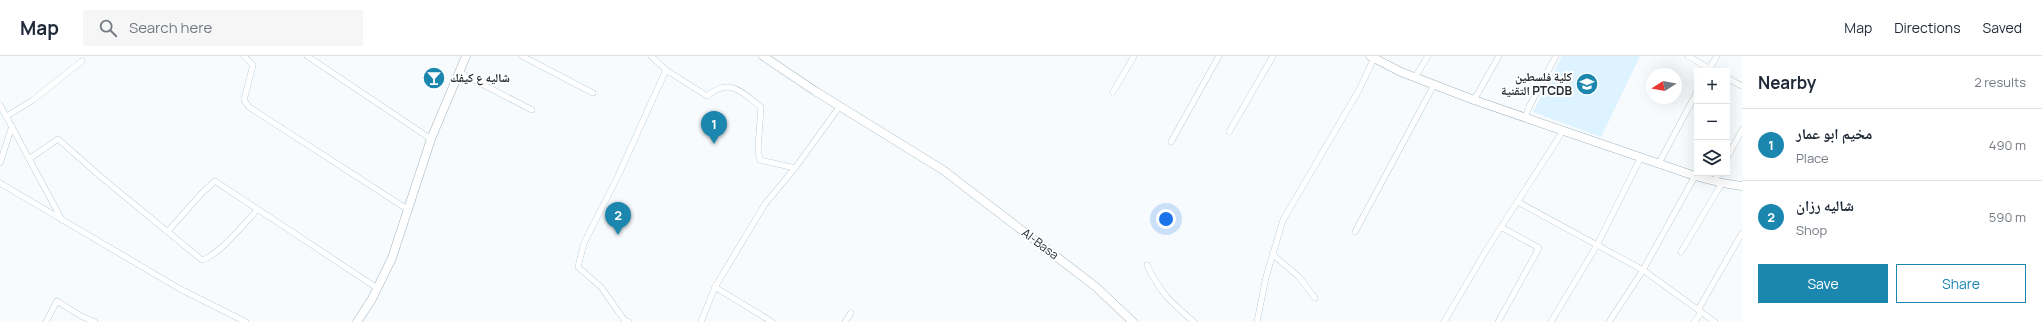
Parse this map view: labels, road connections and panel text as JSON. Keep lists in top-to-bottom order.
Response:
{
  "streets": {
    "street": ["Al-Basa"]
  },
  "places": {
    "bar": ["شاليه ع كيفك"],
    "school or university": ["كلية فلسطين التقنية PTCDB"]
  },
  "north": "left",
  "page": {
    "header": "Map",
    "search": "Search here",
    "nav": ["Map", "Directions", "Saved"],
    "heading": ["Nearby", "2 results"],
    "map_buttons": ["+", "−"],
    "list": [
      {
        "mark": "1",
        "name": "مخيم ابو عمار",
        "note": "Place",
        "value": "490 m"
      },
      {
        "mark": "2",
        "name": "شاليه رزان",
        "note": "Shop",
        "value": "590 m"
      }
    ],
    "pins": ["1", "2"],
    "buttons": ["Save", "Share"]
  }
}
